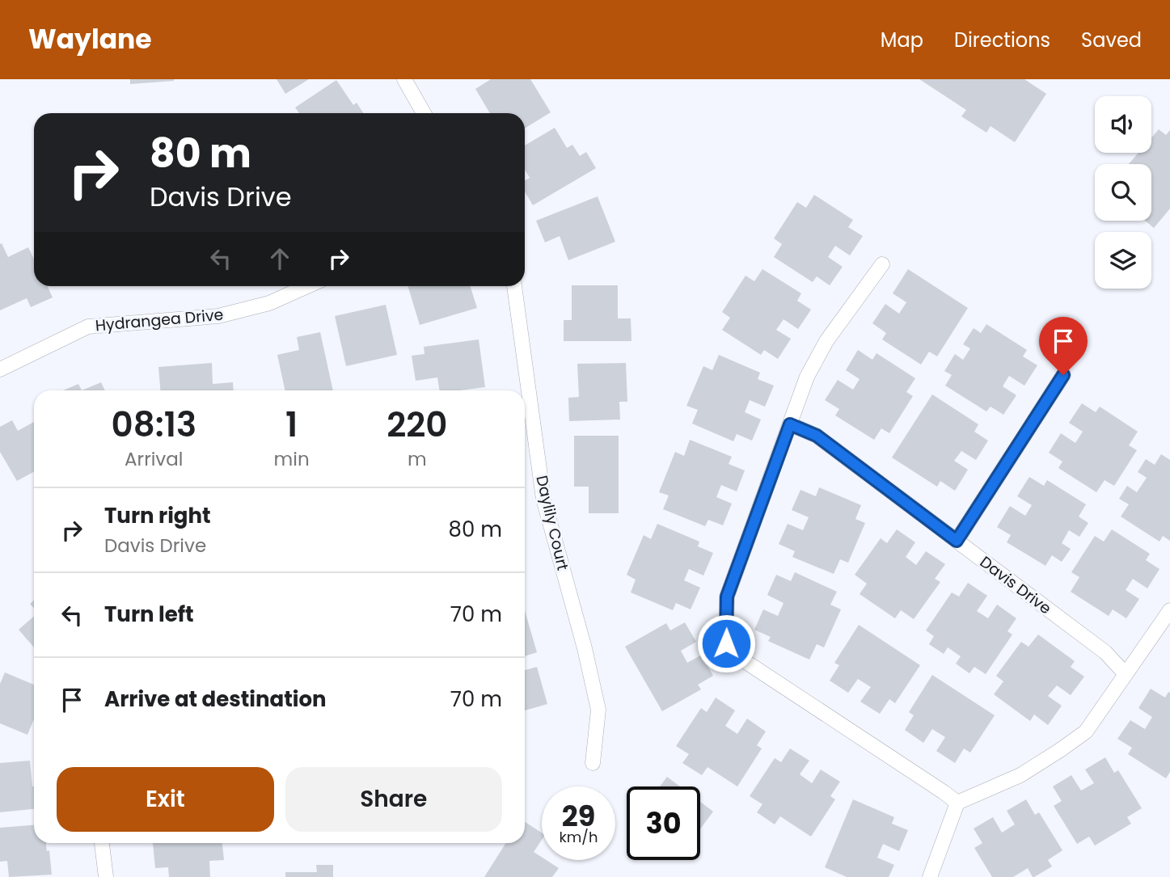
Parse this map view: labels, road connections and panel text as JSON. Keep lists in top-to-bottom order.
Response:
{
  "streets": {
    "street": ["Hydrangea Drive", "Daylily Court", "Davis Drive"]
  },
  "page": {
    "header": "Waylane",
    "nav": ["Map", "Directions", "Saved"],
    "turn": ["80 m", "Davis Drive"],
    "eta": [
      "08:13",
      "Arrival",
      "1",
      "min",
      "220",
      "m"
    ],
    "list": [
      {
        "name": "Turn right",
        "note": "Davis Drive",
        "value": "80 m"
      },
      {
        "name": "Turn left",
        "value": "70 m"
      },
      {
        "name": "Arrive at destination",
        "value": "70 m"
      }
    ],
    "buttons": ["Exit", "Share"],
    "speed": "29 km/h",
    "limit": "30"
  }
}
